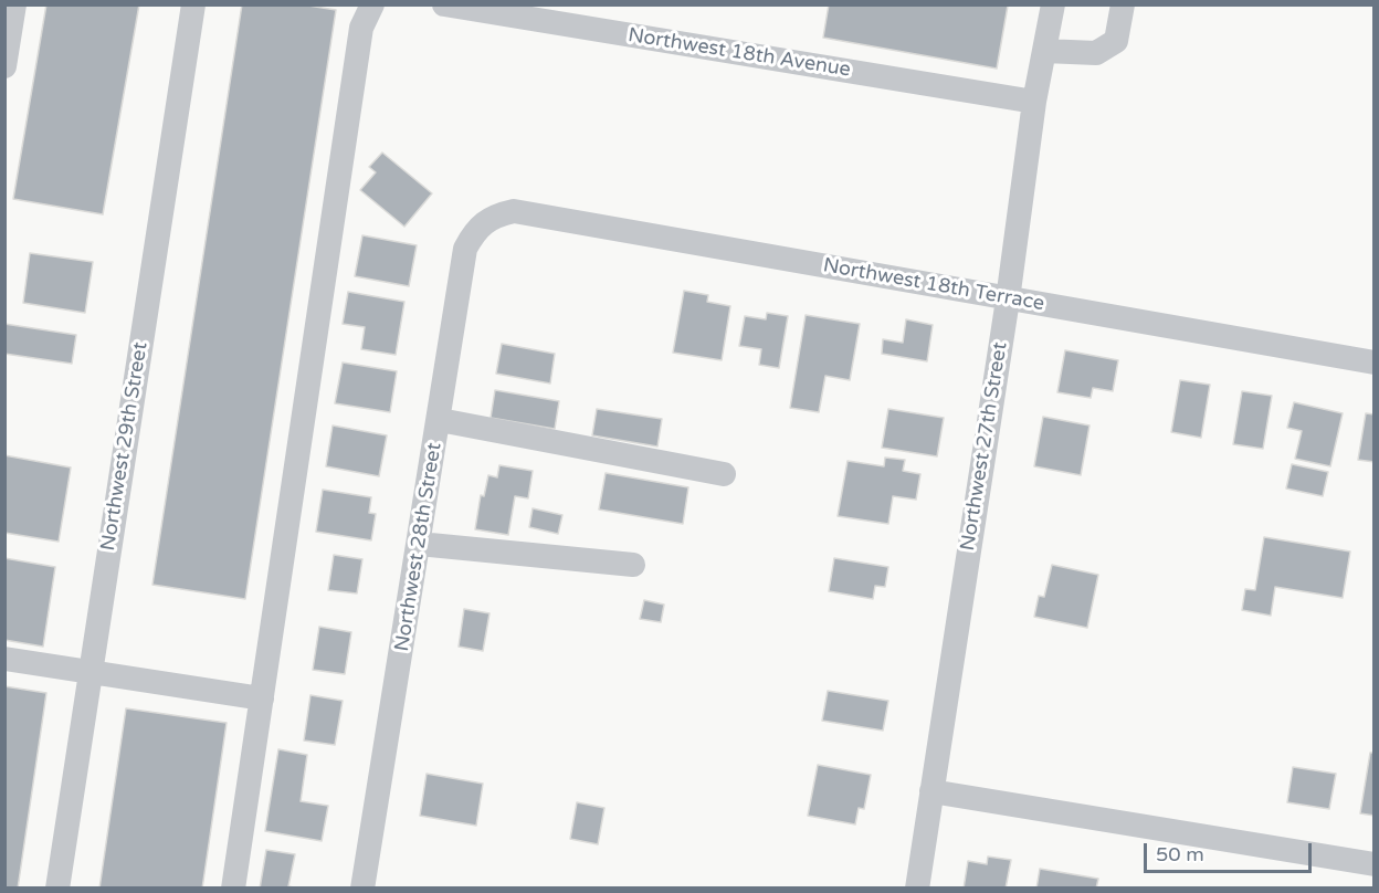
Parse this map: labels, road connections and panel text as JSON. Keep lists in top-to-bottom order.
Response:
{
  "streets": {
    "street": [
      "Northwest 18th Avenue",
      "Northwest 18th Terrace",
      "Northwest 29th Street",
      "Northwest 27th Street",
      "Northwest 28th Street"
    ]
  },
  "crossings": [
    ["Northwest 18th Avenue", "Northwest 27th Street"],
    ["Northwest 18th Terrace", "Northwest 27th Street"],
    ["Northwest 18th Terrace", "Northwest 28th Street"]
  ],
  "scale_bar": "50 m"
}
